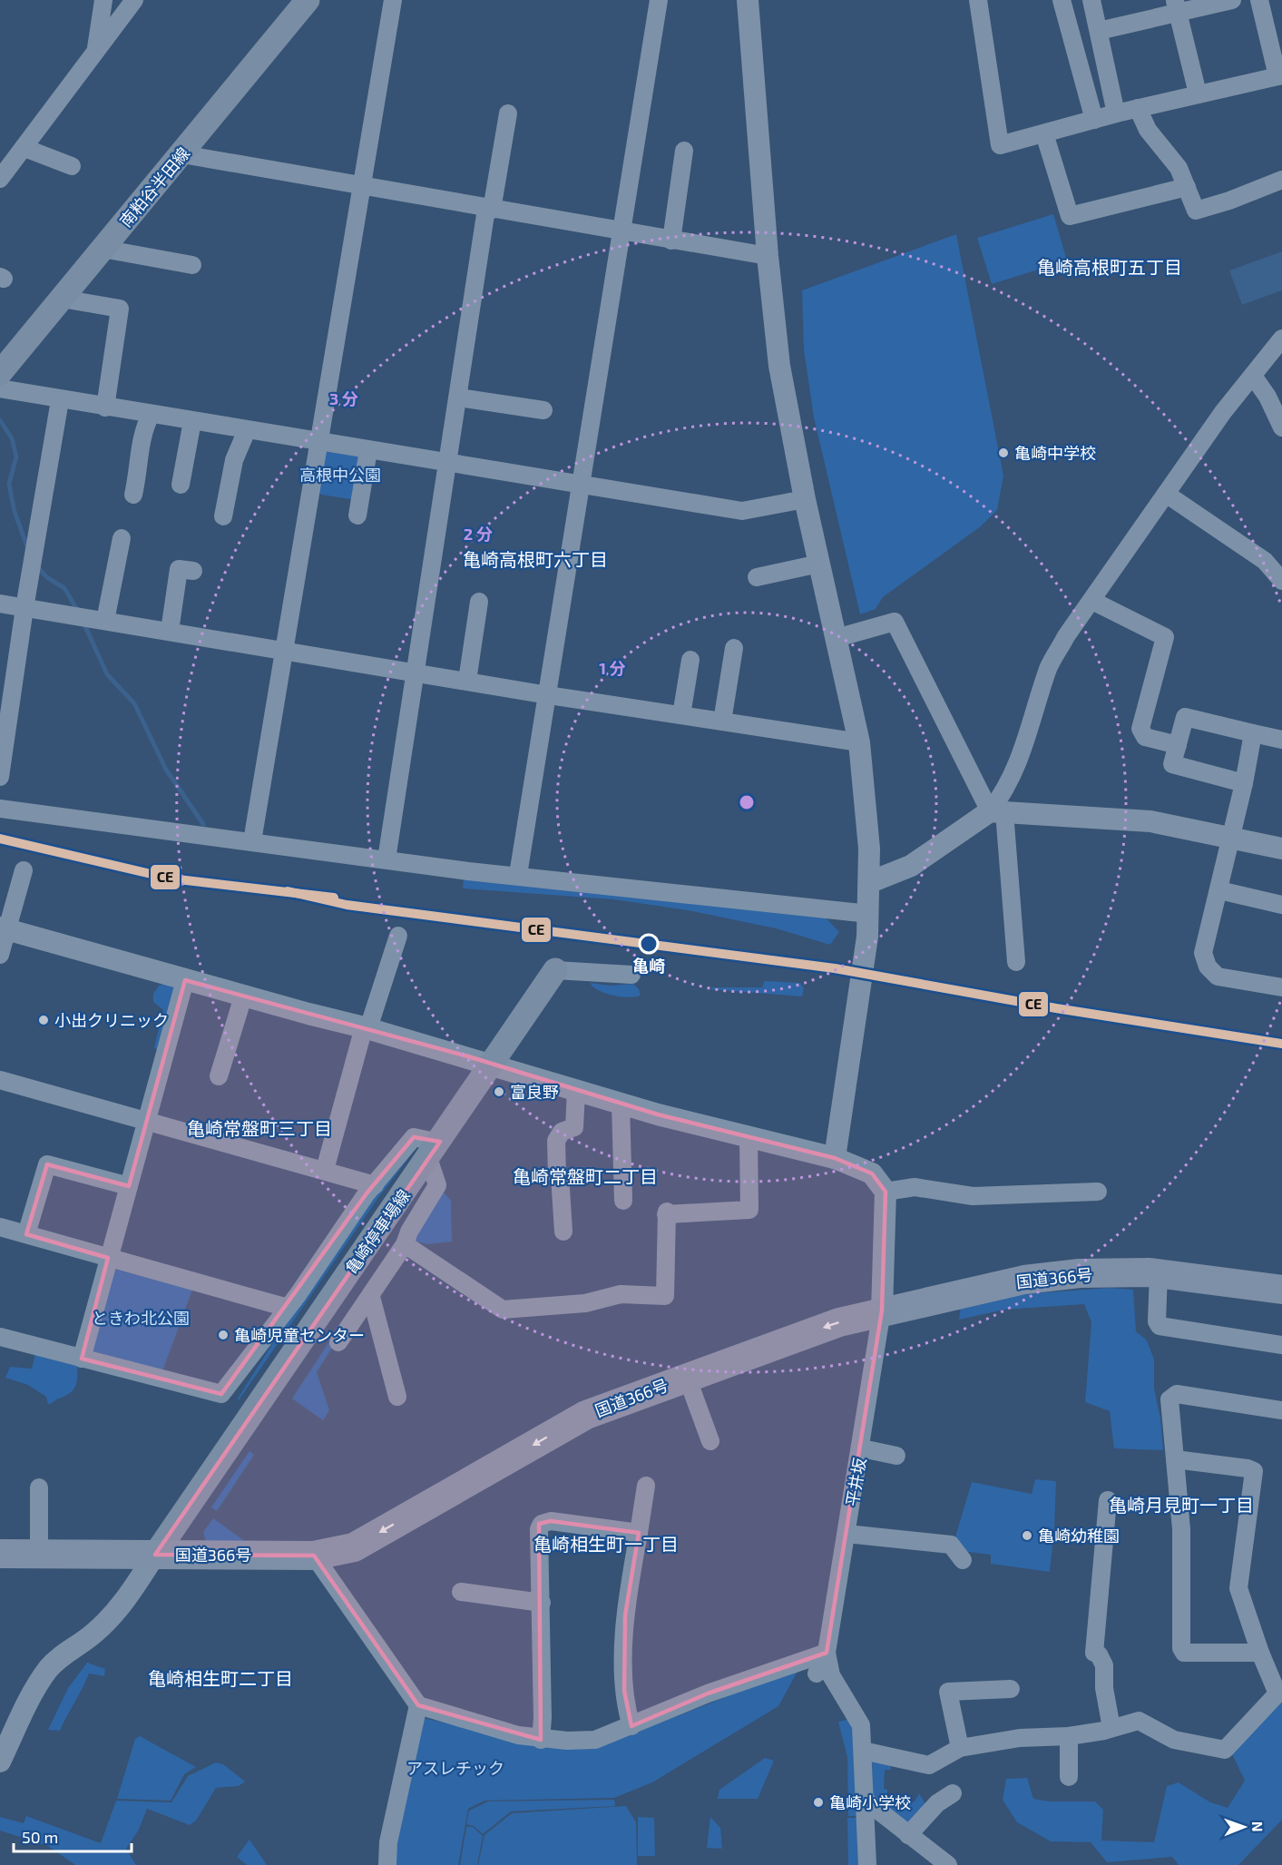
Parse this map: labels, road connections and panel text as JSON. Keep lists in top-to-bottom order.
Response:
{
  "streets": {
    "highway": ["国道366号"],
    "main road": ["南粕谷半田線", "亀崎停車場線"],
    "street": ["平井坂"]
  },
  "crossings": [
    ["亀崎停車場線", "国道366号"],
    ["国道366号", "平井坂"]
  ],
  "one_way": ["国道366号"],
  "districts": [
    "亀崎高根町五丁目",
    "亀崎高根町六丁目",
    "亀崎常盤町三丁目",
    "亀崎常盤町二丁目",
    "亀崎月見町一丁目",
    "亀崎相生町一丁目",
    "亀崎相生町二丁目"
  ],
  "parks": ["高根中公園", "ときわ北公園", "アスレチック"],
  "places": [
    "亀崎中学校",
    "亀崎",
    "小出クリニック",
    "富良野",
    "亀崎児童センター",
    "亀崎幼稚園",
    "亀崎小学校"
  ],
  "lines": ["transit line CE"],
  "scale_bar": "50 m",
  "north": "right",
  "rings": ["3 分", "2 分", "1 分"]
}
